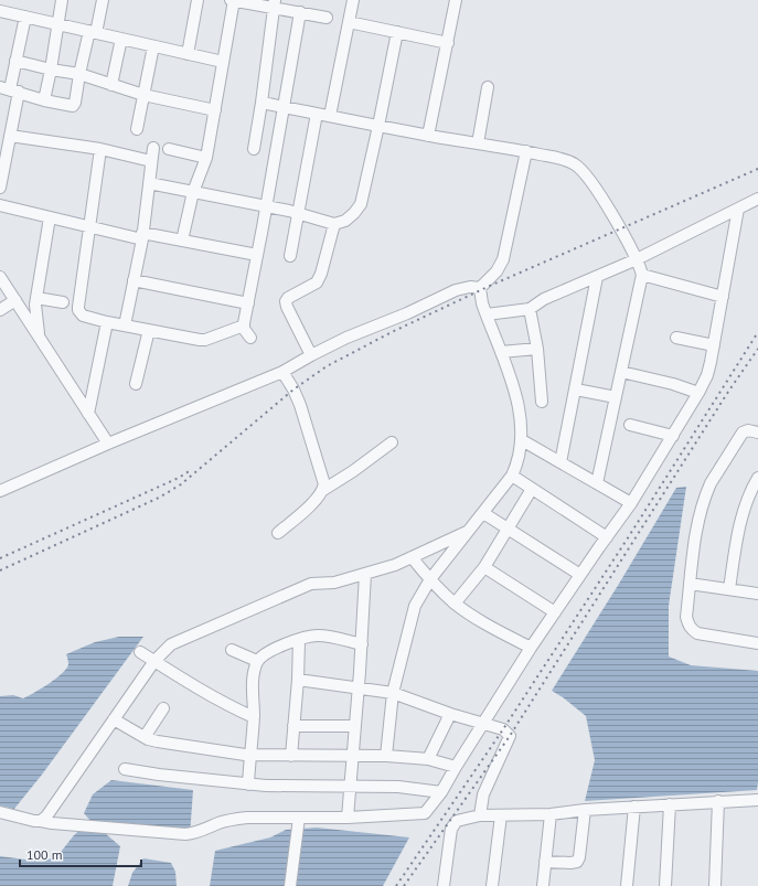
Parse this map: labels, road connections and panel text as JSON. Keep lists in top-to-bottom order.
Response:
{
  "scale_bar": "100 m"
}
